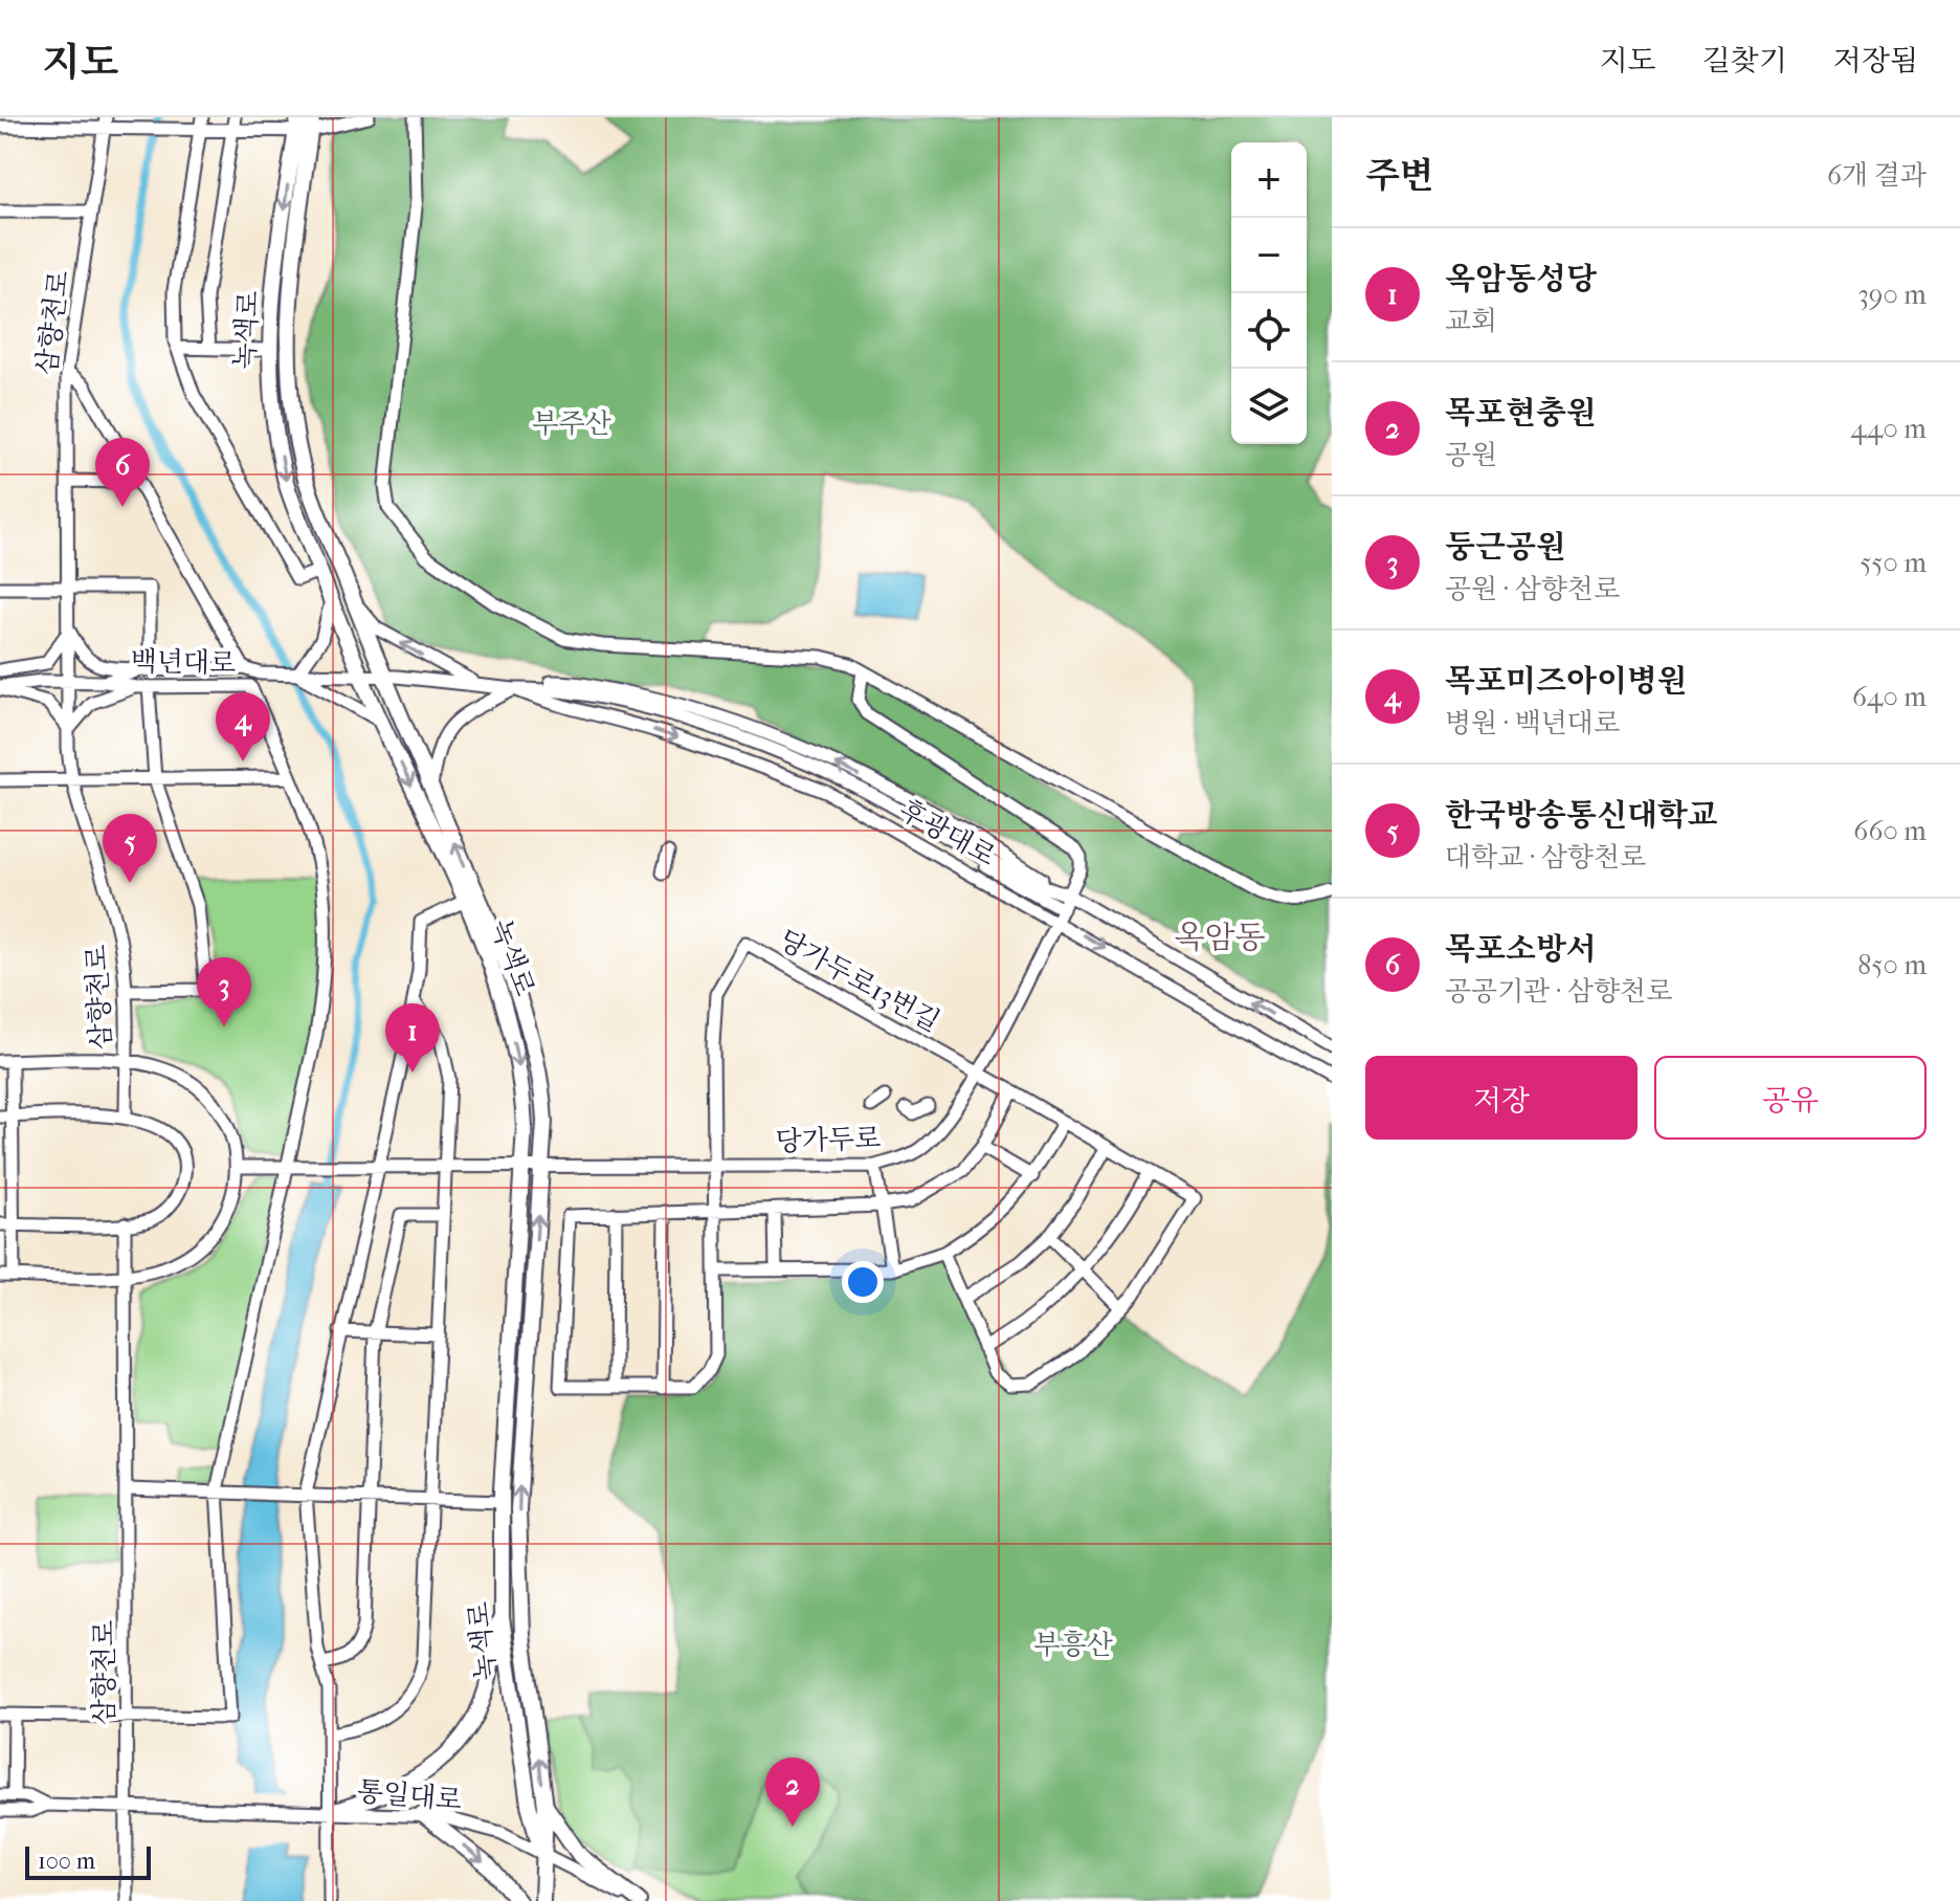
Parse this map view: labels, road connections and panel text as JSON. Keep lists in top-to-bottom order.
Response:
{
  "streets": {
    "main road": ["녹색로"],
    "street": [
      "삼향천로",
      "백년대로",
      "후광대로",
      "당가두로13번길",
      "당가두로",
      "통일대로"
    ]
  },
  "crossings": [
    ["삼향천로", "당가두로"],
    ["삼향천로", "통일대로"],
    ["녹색로", "후광대로"],
    ["녹색로", "당가두로"],
    ["녹색로", "통일대로"],
    ["백년대로", "후광대로"],
    ["후광대로", "당가두로"],
    ["당가두로13번길", "당가두로"]
  ],
  "districts": ["옥암동"],
  "parks": ["부주산", "부흥산"],
  "scale_bar": "100 m",
  "page": {
    "header": "지도",
    "nav": ["지도", "길찾기", "저장됨"],
    "heading": ["주변", "6개 결과"],
    "map_buttons": ["+", "−"],
    "list": [
      {
        "mark": "1",
        "name": "옥암동성당",
        "note": "교회",
        "value": "390 m"
      },
      {
        "mark": "2",
        "name": "목포현충원",
        "note": "공원",
        "value": "440 m"
      },
      {
        "mark": "3",
        "name": "둥근공원",
        "note": "공원 · 삼향천로",
        "value": "550 m"
      },
      {
        "mark": "4",
        "name": "목포미즈아이병원",
        "note": "병원 · 백년대로",
        "value": "640 m"
      },
      {
        "mark": "5",
        "name": "한국방송통신대학교",
        "note": "대학교 · 삼향천로",
        "value": "660 m"
      },
      {
        "mark": "6",
        "name": "목포소방서",
        "note": "공공기관 · 삼향천로",
        "value": "850 m"
      }
    ],
    "pins": [
      "6",
      "4",
      "5",
      "3",
      "1",
      "2"
    ],
    "buttons": ["저장", "공유"],
    "scale": "100 m"
  }
}
